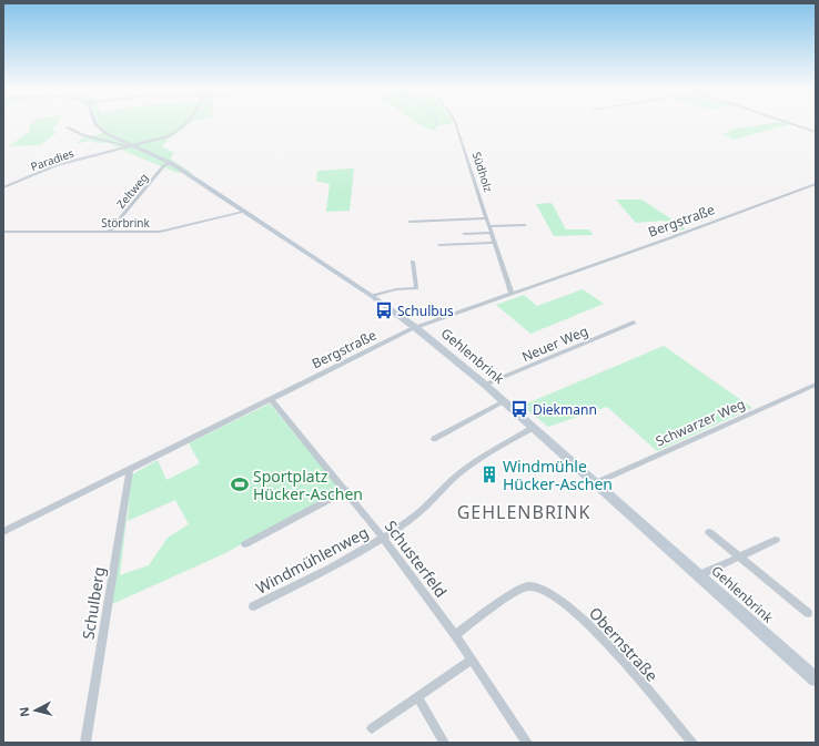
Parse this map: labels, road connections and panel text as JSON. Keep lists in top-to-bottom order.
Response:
{
  "streets": {
    "street": [
      "Paradies",
      "Südholz",
      "Zeltweg",
      "Bergstraße",
      "Störbrink",
      "Neuer Weg",
      "Gehlenbrink",
      "Schwarzer Weg",
      "Schusterfeld",
      "Windmühlenweg",
      "Schulberg",
      "Obernstraße"
    ]
  },
  "crossings": [
    ["Paradies", "Gehlenbrink"],
    ["Südholz", "Bergstraße"],
    ["Zeltweg", "Störbrink"],
    ["Zeltweg", "Gehlenbrink"],
    ["Bergstraße", "Gehlenbrink"],
    ["Bergstraße", "Schusterfeld"],
    ["Bergstraße", "Schulberg"],
    ["Störbrink", "Gehlenbrink"],
    ["Neuer Weg", "Gehlenbrink"],
    ["Gehlenbrink", "Schwarzer Weg"],
    ["Gehlenbrink", "Windmühlenweg"],
    ["Schusterfeld", "Windmühlenweg"],
    ["Schusterfeld", "Obernstraße"]
  ],
  "districts": ["GEHLENBRINK"],
  "places": {
    "bus stop": ["Schulbus", "Diekmann"],
    "building": ["Windmühle Hücker-Aschen"],
    "sports": ["Sportplatz Hücker-Aschen"]
  },
  "north": "left"
}
